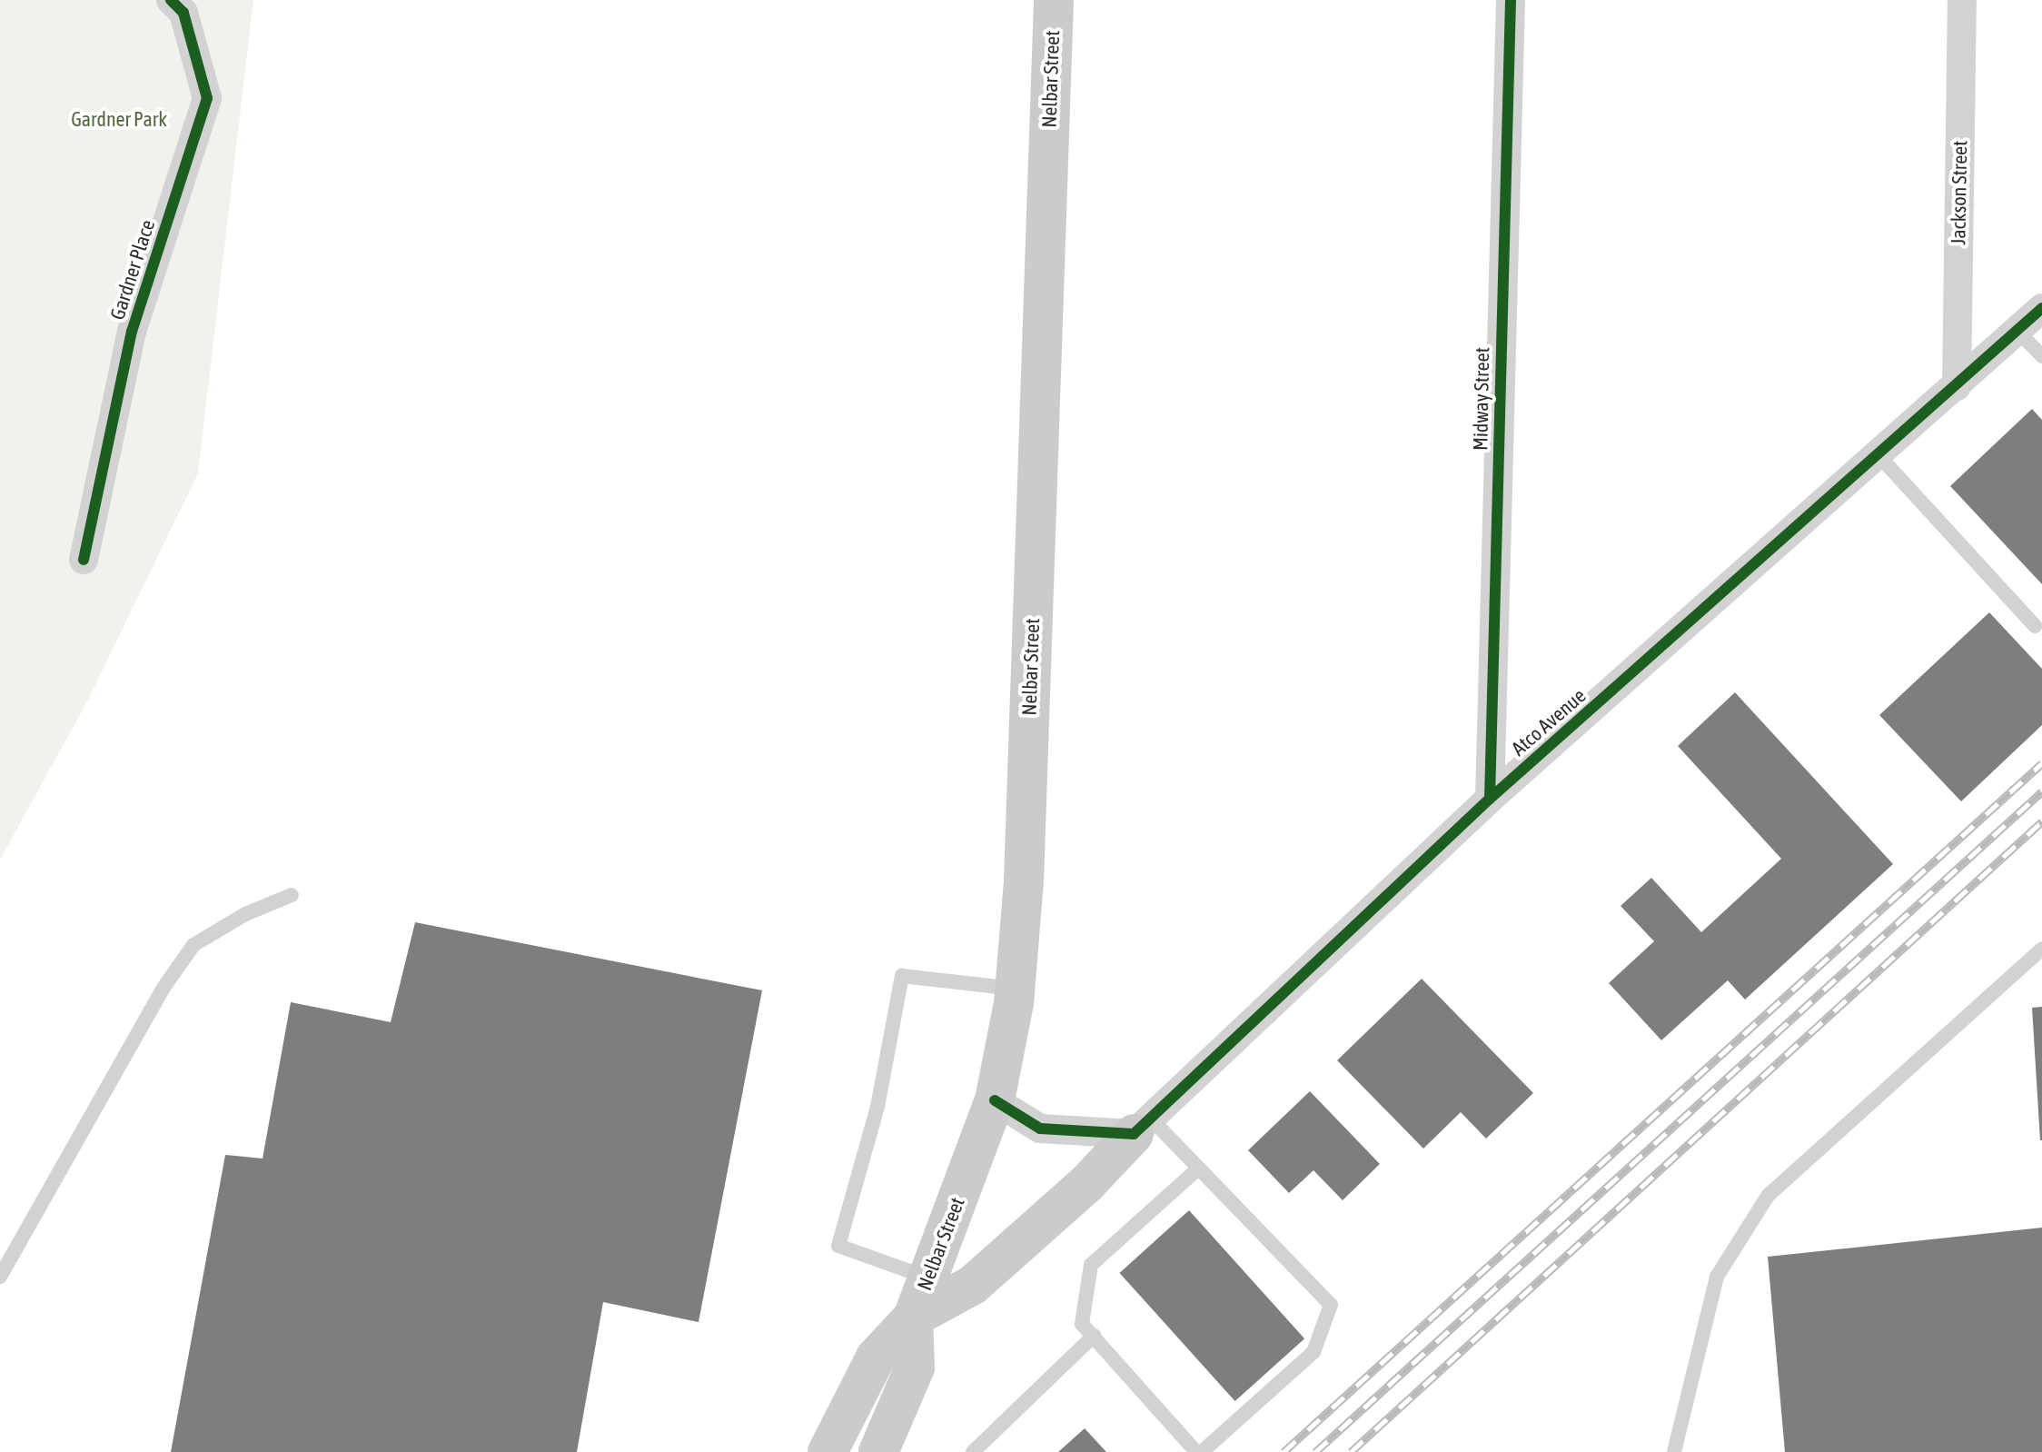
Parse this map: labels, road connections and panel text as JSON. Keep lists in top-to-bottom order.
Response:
{
  "streets": {
    "main road": ["Nelbar Street"],
    "street": [
      "Jackson Street",
      "Gardner Place",
      "Midway Street",
      "Atco Avenue"
    ]
  },
  "crossings": [
    ["Jackson Street", "Atco Avenue"],
    ["Midway Street", "Atco Avenue"]
  ],
  "parks": ["Gardner Park"]
}
